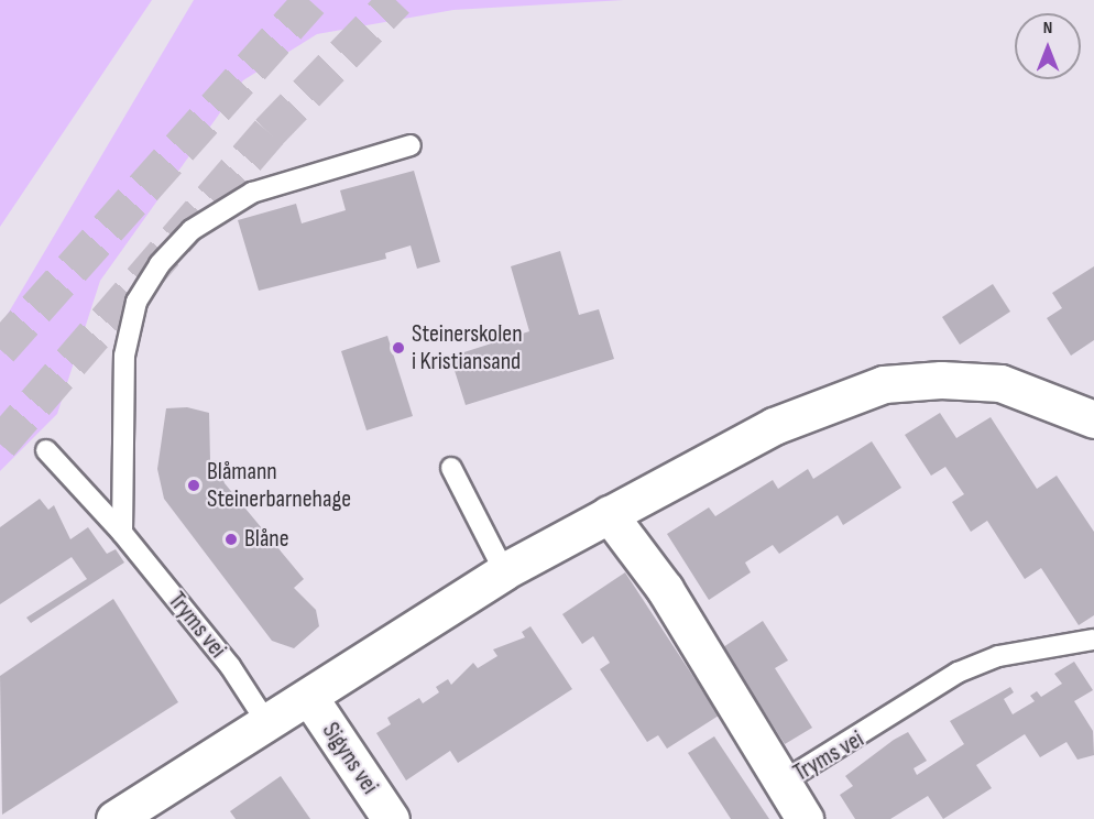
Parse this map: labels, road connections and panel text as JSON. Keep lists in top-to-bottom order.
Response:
{
  "streets": {
    "street": ["Tryms vei", "Sigyns vei"]
  },
  "places": ["Steinerskolen i Kristiansand", "Blåmann Steinerbarnehage", "Blåne"],
  "north": "top"
}
